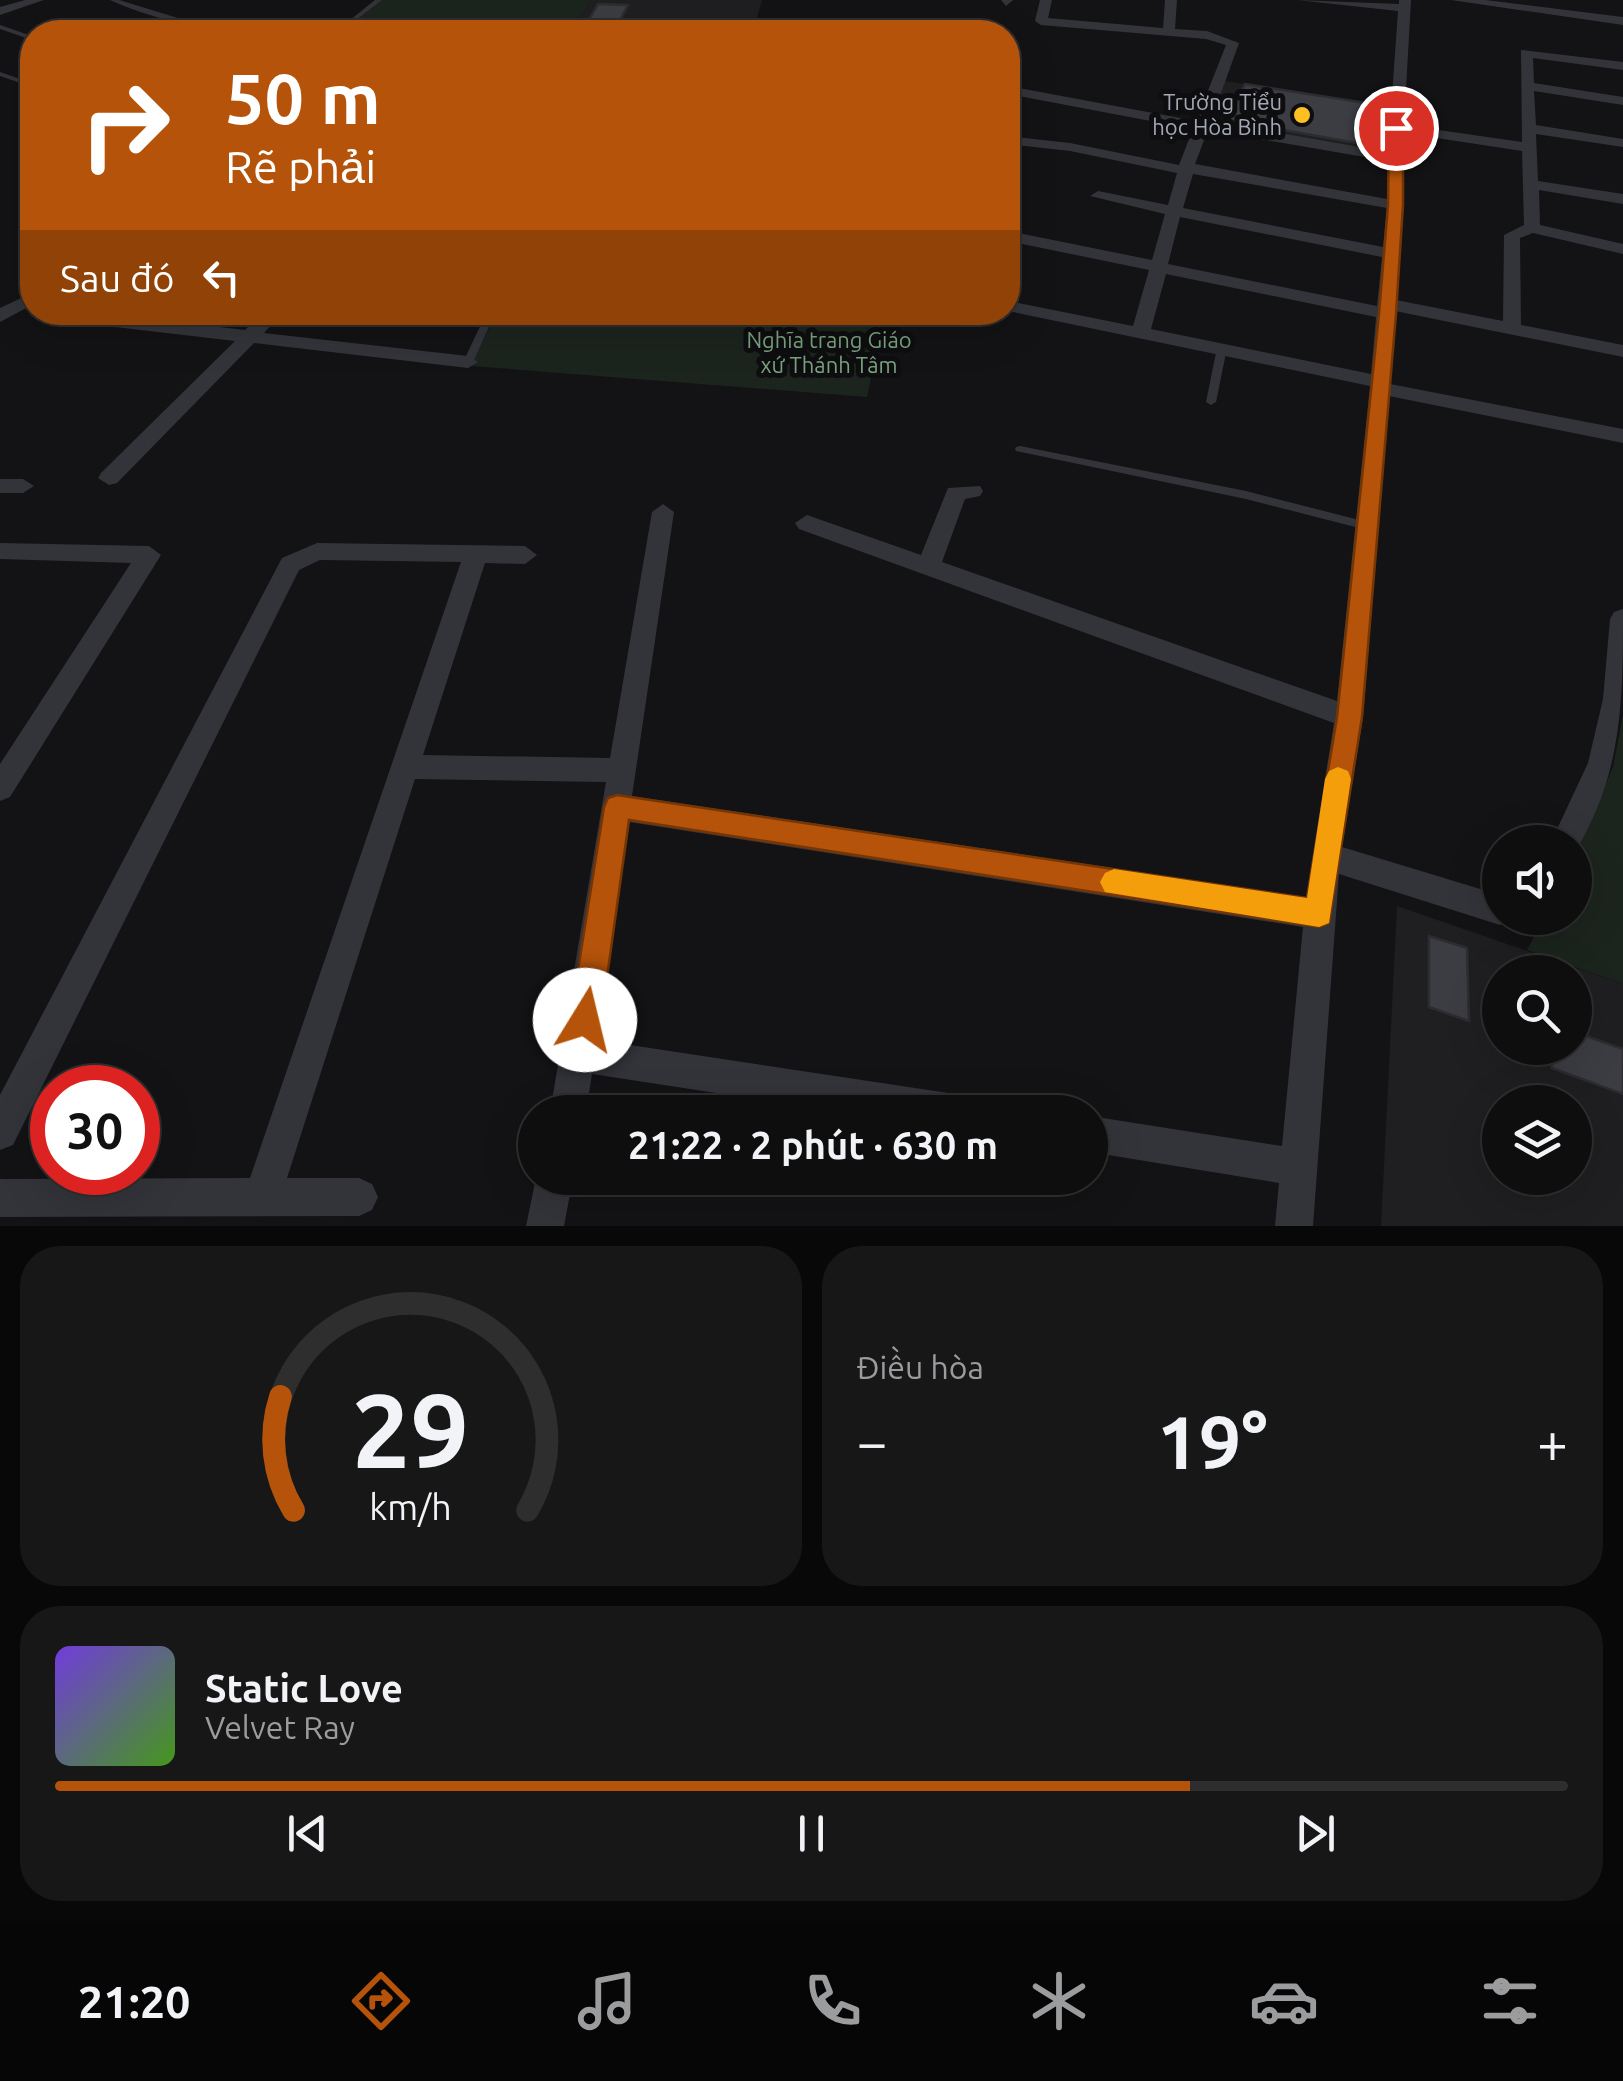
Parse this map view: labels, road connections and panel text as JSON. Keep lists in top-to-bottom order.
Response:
{
  "parks": ["Nghĩa trang Giáo xứ Thánh Tâm"],
  "places": ["Trường Tiểu học Hòa Bình"],
  "page": {
    "turn": ["50 m", "Rẽ phải"],
    "then": "Sau đó",
    "limit": "30",
    "trip": "21:22 · 2 phút · 630 m",
    "tile": "Điều hòa",
    "heat": ["−", "19°", "+"],
    "song": ["Static Love", "Velvet Ray"],
    "tabs": "21:20",
    "gauge": ["29", "km/h"]
  }
}
